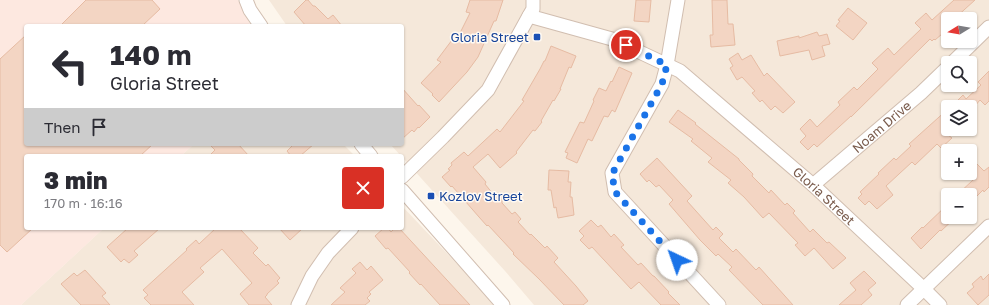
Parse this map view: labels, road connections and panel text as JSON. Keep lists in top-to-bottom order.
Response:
{
  "streets": {
    "street": ["Noam Drive", "Gloria Street"]
  },
  "crossings": [
    ["Noam Drive", "Gloria Street"]
  ],
  "places": {
    "transit": ["Gloria Street", "Kozlov Street"]
  },
  "north": "left",
  "page": {
    "map_buttons": ["+", "−"],
    "turn": ["140 m", "Gloria Street"],
    "then": "Then",
    "heading": ["3 min", "170 m · 16:16"]
  }
}
